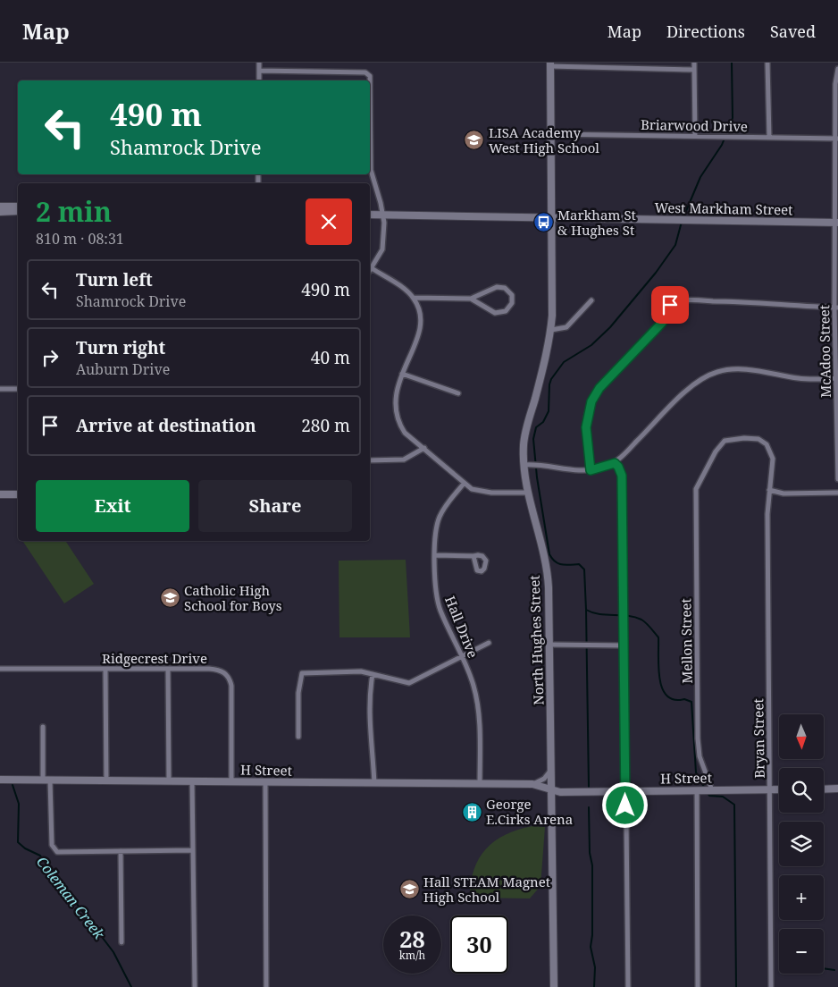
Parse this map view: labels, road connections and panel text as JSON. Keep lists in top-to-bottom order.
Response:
{
  "streets": {
    "street": [
      "Briarwood Drive",
      "West Markham Street",
      "McAdoo Street",
      "Hall Drive",
      "North Hughes Street",
      "Mellon Street",
      "Ridgecrest Drive",
      "Bryan Street",
      "H Street"
    ]
  },
  "crossings": [
    ["Briarwood Drive", "McAdoo Street"],
    ["Briarwood Drive", "North Hughes Street"],
    ["West Markham Street", "McAdoo Street"],
    ["West Markham Street", "North Hughes Street"],
    ["Hall Drive", "H Street"],
    ["North Hughes Street", "H Street"],
    ["Mellon Street", "Bryan Street"],
    ["Mellon Street", "H Street"],
    ["Ridgecrest Drive", "H Street"],
    ["Bryan Street", "H Street"]
  ],
  "water": ["Coleman Creek"],
  "places": {
    "school or university": ["LISA Academy West High School", "Catholic High School for Boys", "Hall STEAM Magnet High School"],
    "bus stop": ["Markham St & Hughes St"],
    "building": ["George E.Cirks Arena"]
  },
  "north": "bottom",
  "page": {
    "header": "Map",
    "nav": ["Map", "Directions", "Saved"],
    "turn": ["490 m", "Shamrock Drive"],
    "heading": ["2 min", "810 m · 08:31"],
    "list": [
      {
        "name": "Turn left",
        "note": "Shamrock Drive",
        "value": "490 m"
      },
      {
        "name": "Turn right",
        "note": "Auburn Drive",
        "value": "40 m"
      },
      {
        "name": "Arrive at destination",
        "value": "280 m"
      }
    ],
    "buttons": ["Exit", "Share"],
    "map_buttons": ["+", "−"],
    "speed": "28 km/h",
    "limit": "30"
  }
}
